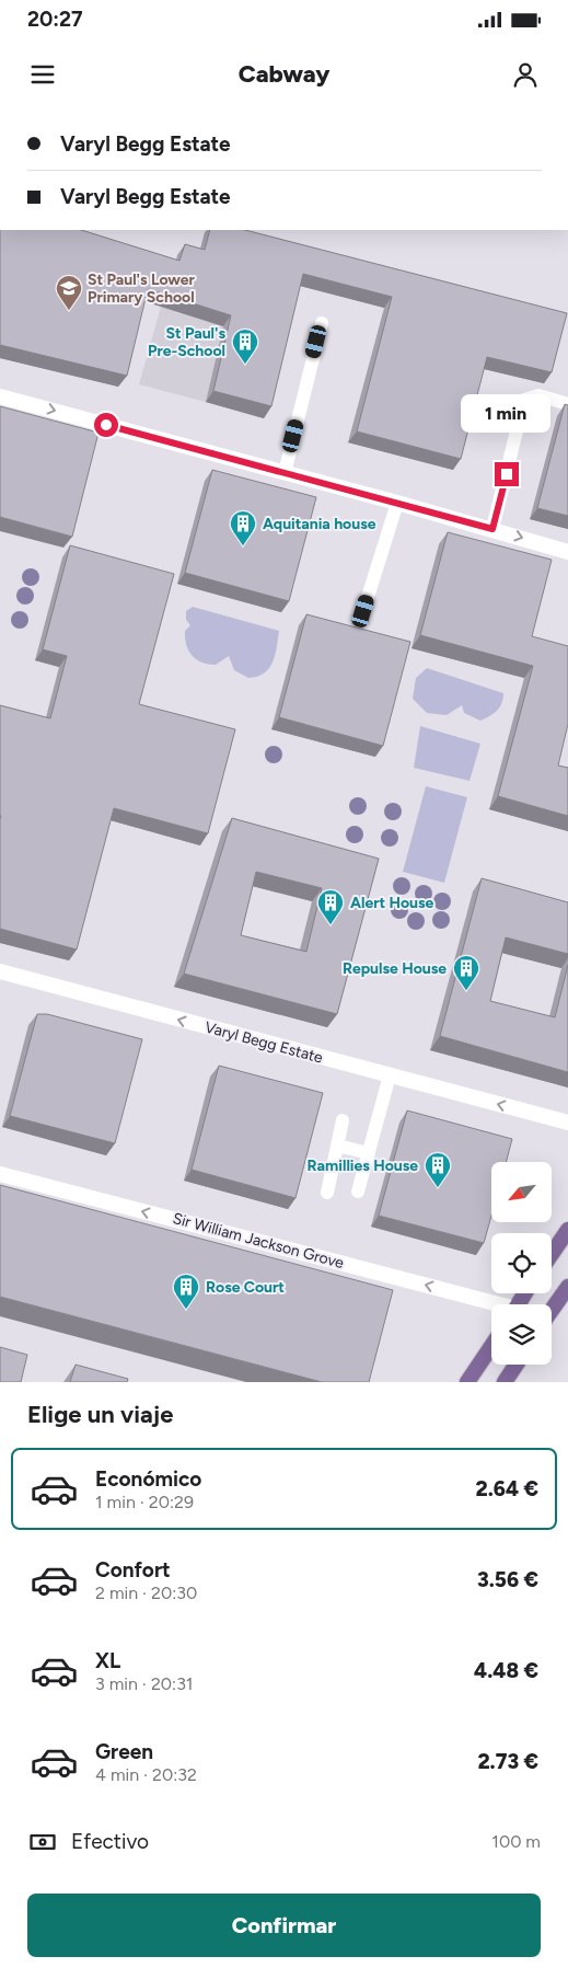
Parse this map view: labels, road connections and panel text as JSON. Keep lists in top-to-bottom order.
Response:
{
  "streets": {
    "street": ["Varyl Begg Estate", "Sir William Jackson Grove"]
  },
  "one_way": ["Varyl Begg Estate", "Sir William Jackson Grove"],
  "places": {
    "school or university": ["St Paul's Lower Primary School"],
    "building": [
      "St Paul's Pre-School",
      "Aquitania house",
      "Alert House",
      "Repulse House",
      "Ramillies House",
      "Rose Court"
    ]
  },
  "north": "bottom left",
  "page": {
    "status": "20:27",
    "header": "Cabway",
    "banner": ["Varyl Begg Estate", "Varyl Begg Estate"],
    "bubble": "1 min",
    "heading": "Elige un viaje",
    "list": [
      {
        "name": "Económico",
        "note": "1 min · 20:29",
        "value": "2.64 €"
      },
      {
        "name": "Confort",
        "note": "2 min · 20:30",
        "value": "3.56 €"
      },
      {
        "name": "XL",
        "note": "3 min · 20:31",
        "value": "4.48 €"
      },
      {
        "name": "Green",
        "note": "4 min · 20:32",
        "value": "2.73 €"
      }
    ],
    "pay": ["Efectivo", "100 m"],
    "buttons": "Confirmar"
  }
}
